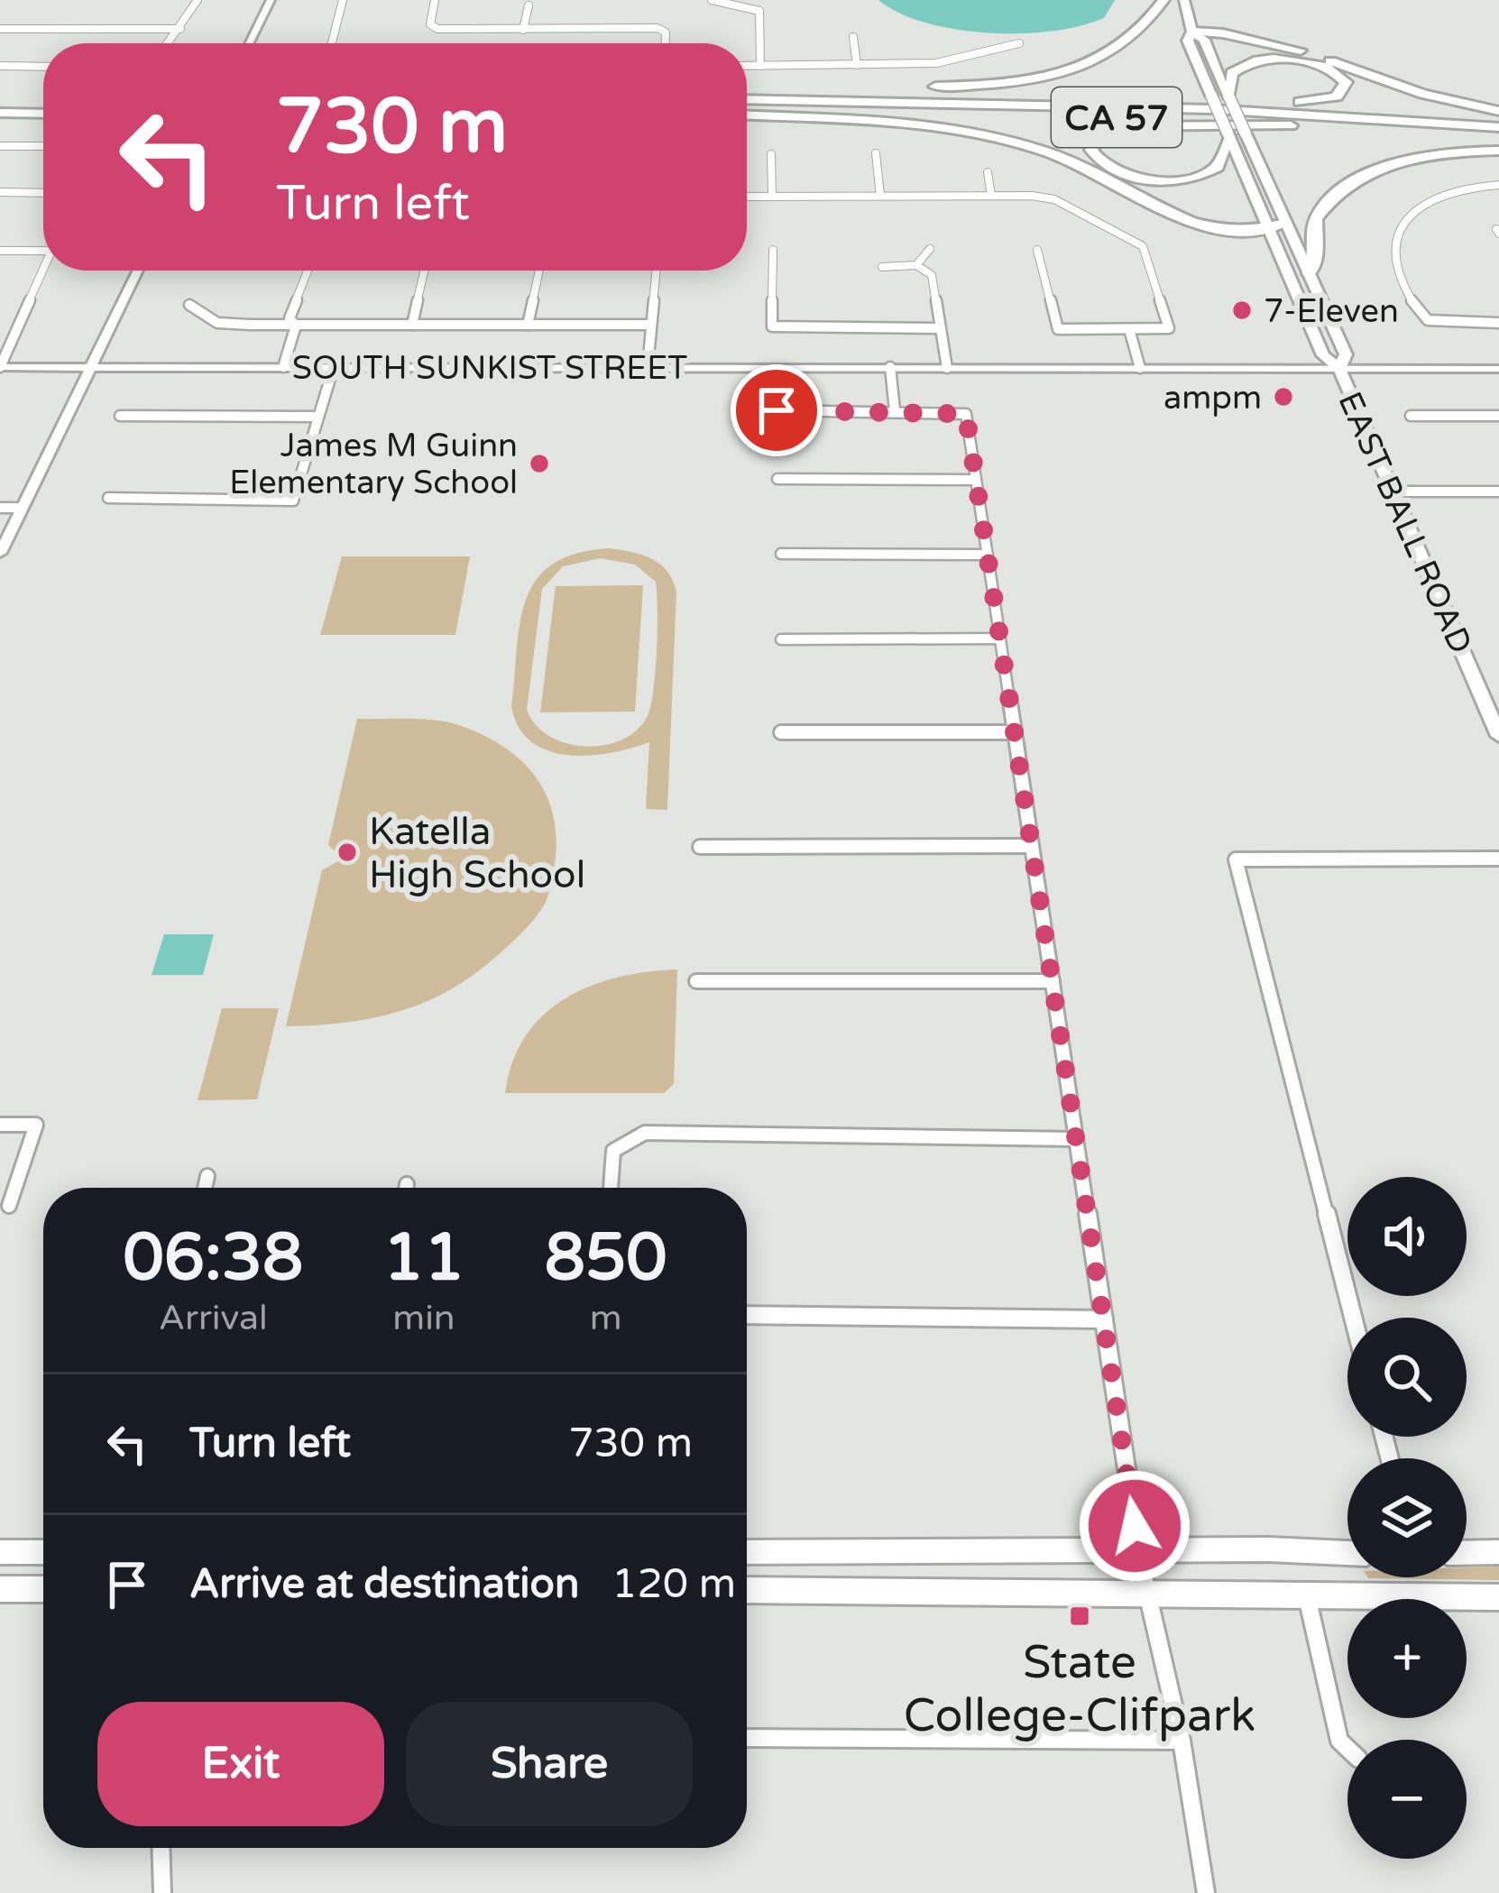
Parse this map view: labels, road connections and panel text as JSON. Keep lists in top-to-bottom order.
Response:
{
  "streets": {
    "highway": ["CA 57"],
    "main road": ["EAST BALL ROAD"],
    "street": ["SOUTH SUNKIST STREET"]
  },
  "crossings": [
    ["SOUTH SUNKIST STREET", "EAST BALL ROAD"]
  ],
  "places": {
    "other": [
      "7-Eleven",
      "ampm",
      "James M Guinn Elementary School",
      "Katella High School"
    ],
    "transit": ["State College-Clifpark"]
  },
  "page": {
    "turn": ["730 m", "Turn left"],
    "map_buttons": ["+", "−"],
    "eta": [
      "06:38",
      "Arrival",
      "11",
      "min",
      "850",
      "m"
    ],
    "list": [
      {
        "name": "Turn left",
        "value": "730 m"
      },
      {
        "name": "Arrive at destination",
        "value": "120 m"
      }
    ],
    "buttons": ["Exit", "Share"]
  }
}
